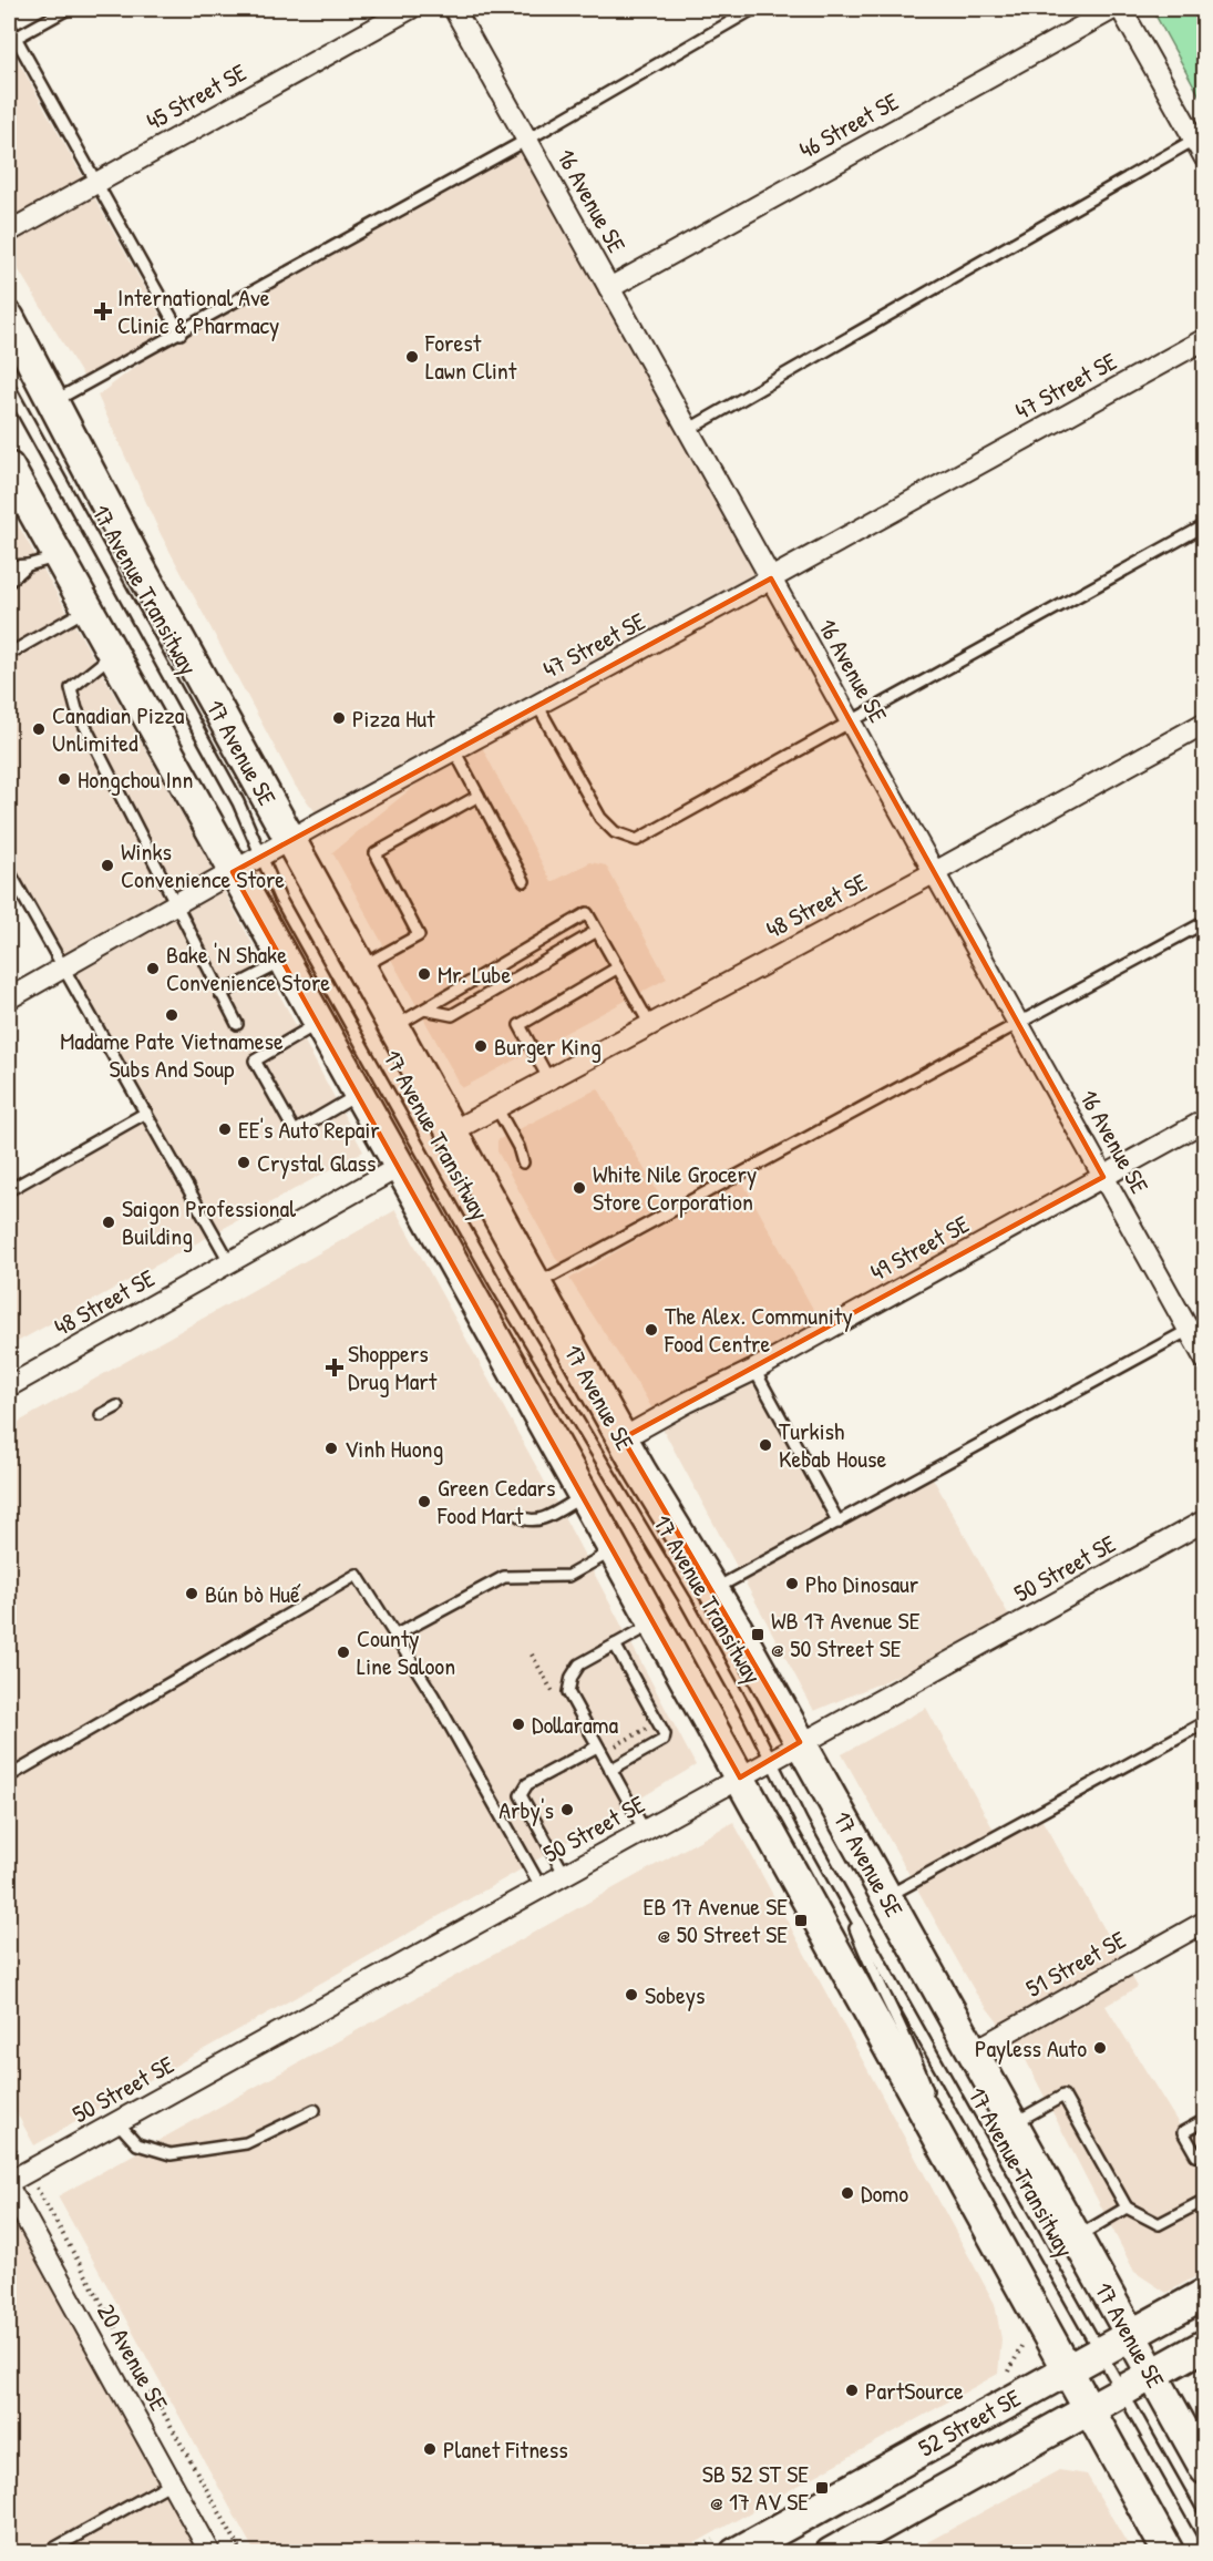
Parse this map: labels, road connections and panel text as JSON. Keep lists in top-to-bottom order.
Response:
{
  "streets": {
    "main road": ["17 Avenue SE", "52 Street SE"],
    "street": [
      "45 Street SE",
      "46 Street SE",
      "16 Avenue SE",
      "47 Street SE",
      "48 Street SE",
      "49 Street SE",
      "50 Street SE",
      "51 Street SE",
      "20 Avenue SE"
    ],
    "lane": ["17 Avenue Transitway"]
  },
  "crossings": [
    ["46 Street SE", "16 Avenue SE"],
    ["16 Avenue SE", "47 Street SE"],
    ["16 Avenue SE", "48 Street SE"],
    ["16 Avenue SE", "49 Street SE"],
    ["47 Street SE", "17 Avenue Transitway"],
    ["47 Street SE", "17 Avenue SE"],
    ["17 Avenue Transitway", "50 Street SE"],
    ["17 Avenue Transitway", "52 Street SE"],
    ["17 Avenue SE", "48 Street SE"],
    ["17 Avenue SE", "49 Street SE"],
    ["17 Avenue SE", "50 Street SE"],
    ["17 Avenue SE", "51 Street SE"],
    ["17 Avenue SE", "52 Street SE"]
  ],
  "places": {
    "health": ["International Ave Clinic & Pharmacy", "Shoppers Drug Mart"],
    "other": [
      "Forest Lawn Clint",
      "Pizza Hut",
      "Canadian Pizza Unlimited",
      "Hongchou Inn",
      "Winks Convenience Store",
      "Bake 'N Shake Convenience Store",
      "Mr. Lube",
      "Madame Pate Vietnamese Subs And Soup",
      "Burger King",
      "EE's Auto Repair",
      "Crystal Glass",
      "White Nile Grocery Store Corporation",
      "Saigon Professional Building",
      "The Alex. Community Food Centre",
      "Turkish Kebab House",
      "Vinh Huong",
      "Green Cedars Food Mart",
      "Pho Dinosaur",
      "Bún bò Huế",
      "County Line Saloon",
      "Dollarama",
      "Arby's",
      "Sobeys",
      "Payless Auto",
      "Domo",
      "PartSource",
      "Planet Fitness"
    ],
    "transit": ["WB 17 Avenue SE @ 50 Street SE", "EB 17 Avenue SE @ 50 Street SE", "SB 52 ST SE @ 17 AV SE"]
  }
}
